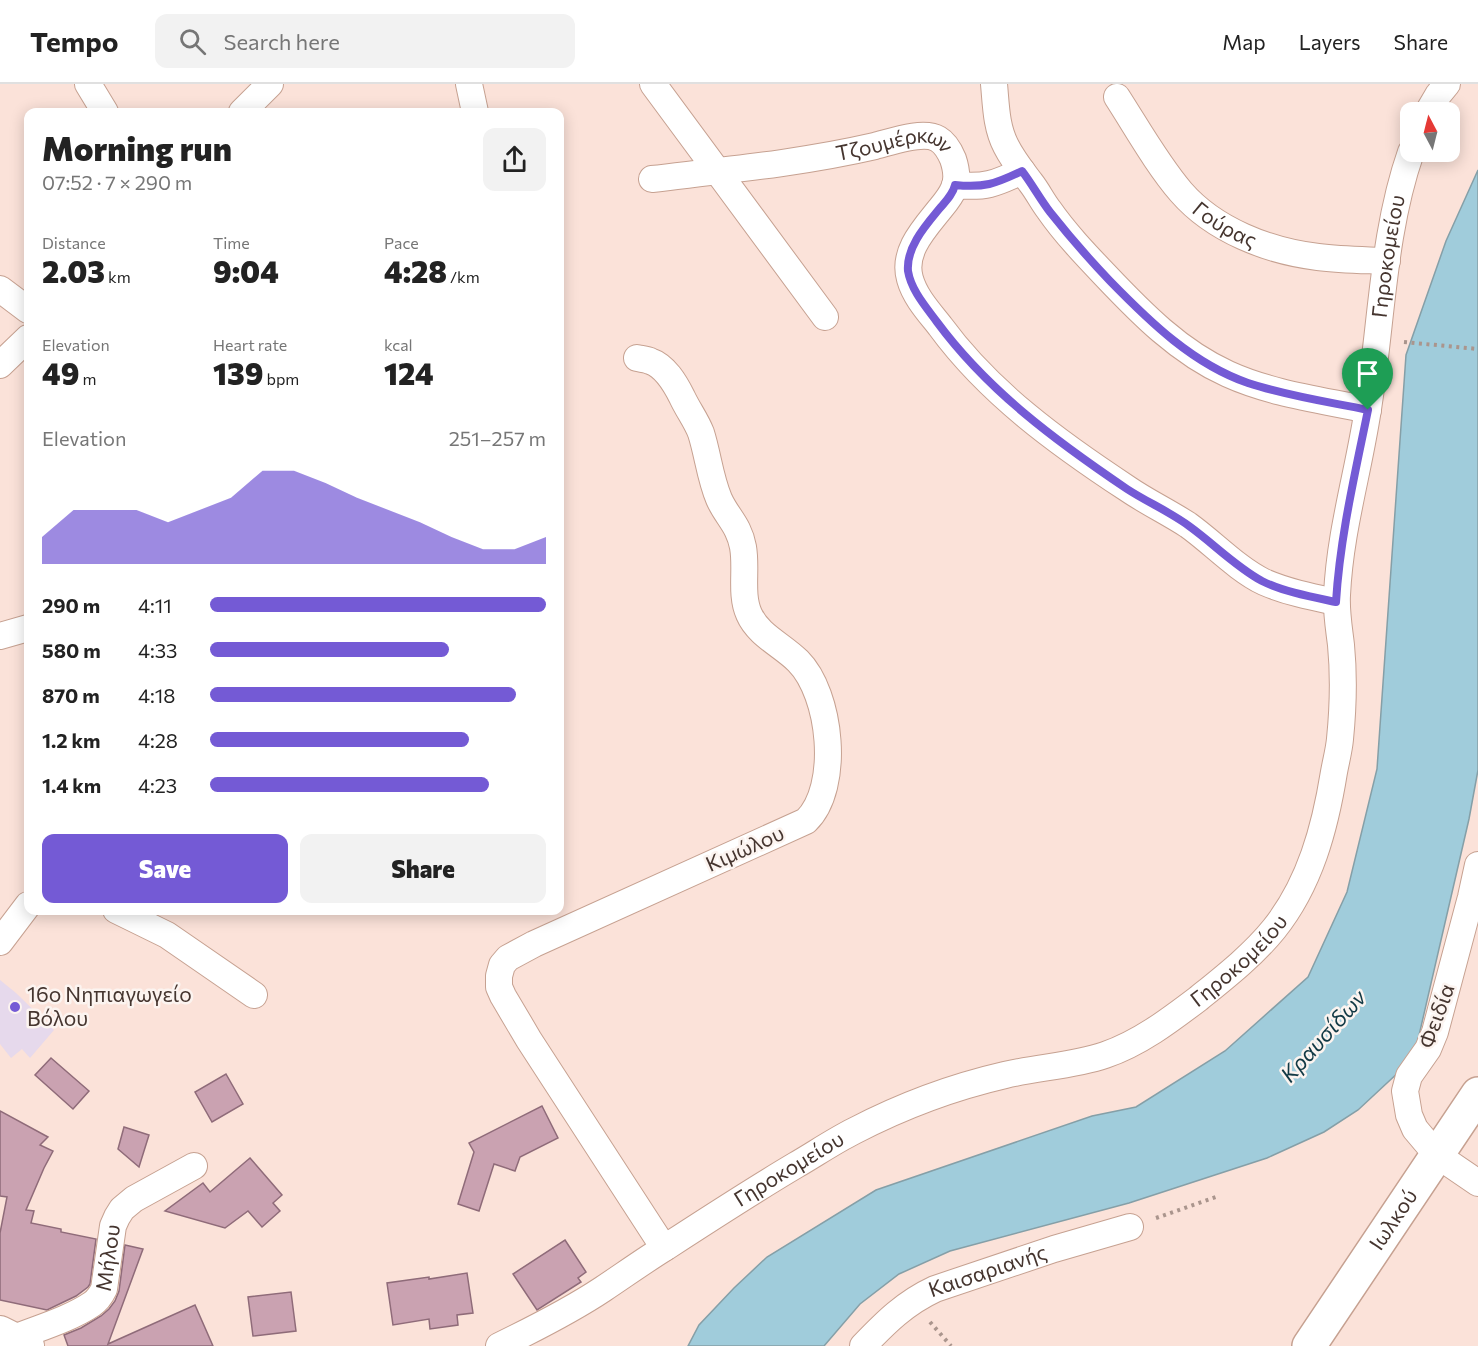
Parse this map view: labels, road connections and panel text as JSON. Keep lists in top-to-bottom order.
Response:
{
  "streets": {
    "main road": ["Ιωλκού"],
    "street": [
      "Τζουμέρκων",
      "Γούρας",
      "Γηροκομείου",
      "Κιμώλου",
      "Φειδία",
      "Μήλου",
      "Καισαριανής"
    ]
  },
  "crossings": [
    ["Τζουμέρκων", "Γηροκομείου"],
    ["Γούρας", "Γηροκομείου"],
    ["Γηροκομείου", "Κιμώλου"],
    ["Φειδία", "Ιωλκού"]
  ],
  "water": ["Κραυσίδων"],
  "places": ["16ο Νηπιαγωγείο Βόλου"],
  "north": "top",
  "page": {
    "header": "Tempo",
    "search": "Search here",
    "nav": ["Map", "Layers", "Share"],
    "heading": ["Morning run", "07:52 · 7 × 290 m"],
    "stats": [
      ["Distance", "2.03 km"],
      ["Time", "9:04"],
      ["Pace", "4:28 /km"],
      ["Elevation", "49 m"],
      ["Heart rate", "139 bpm"],
      ["kcal", "124"]
    ],
    "chart": ["Elevation", "251–257 m"],
    "list": [
      {
        "name": "290 m",
        "note": "4:11"
      },
      {
        "name": "580 m",
        "note": "4:33"
      },
      {
        "name": "870 m",
        "note": "4:18"
      },
      {
        "name": "1.2 km",
        "note": "4:28"
      },
      {
        "name": "1.4 km",
        "note": "4:23"
      }
    ],
    "buttons": ["Save", "Share"]
  }
}
